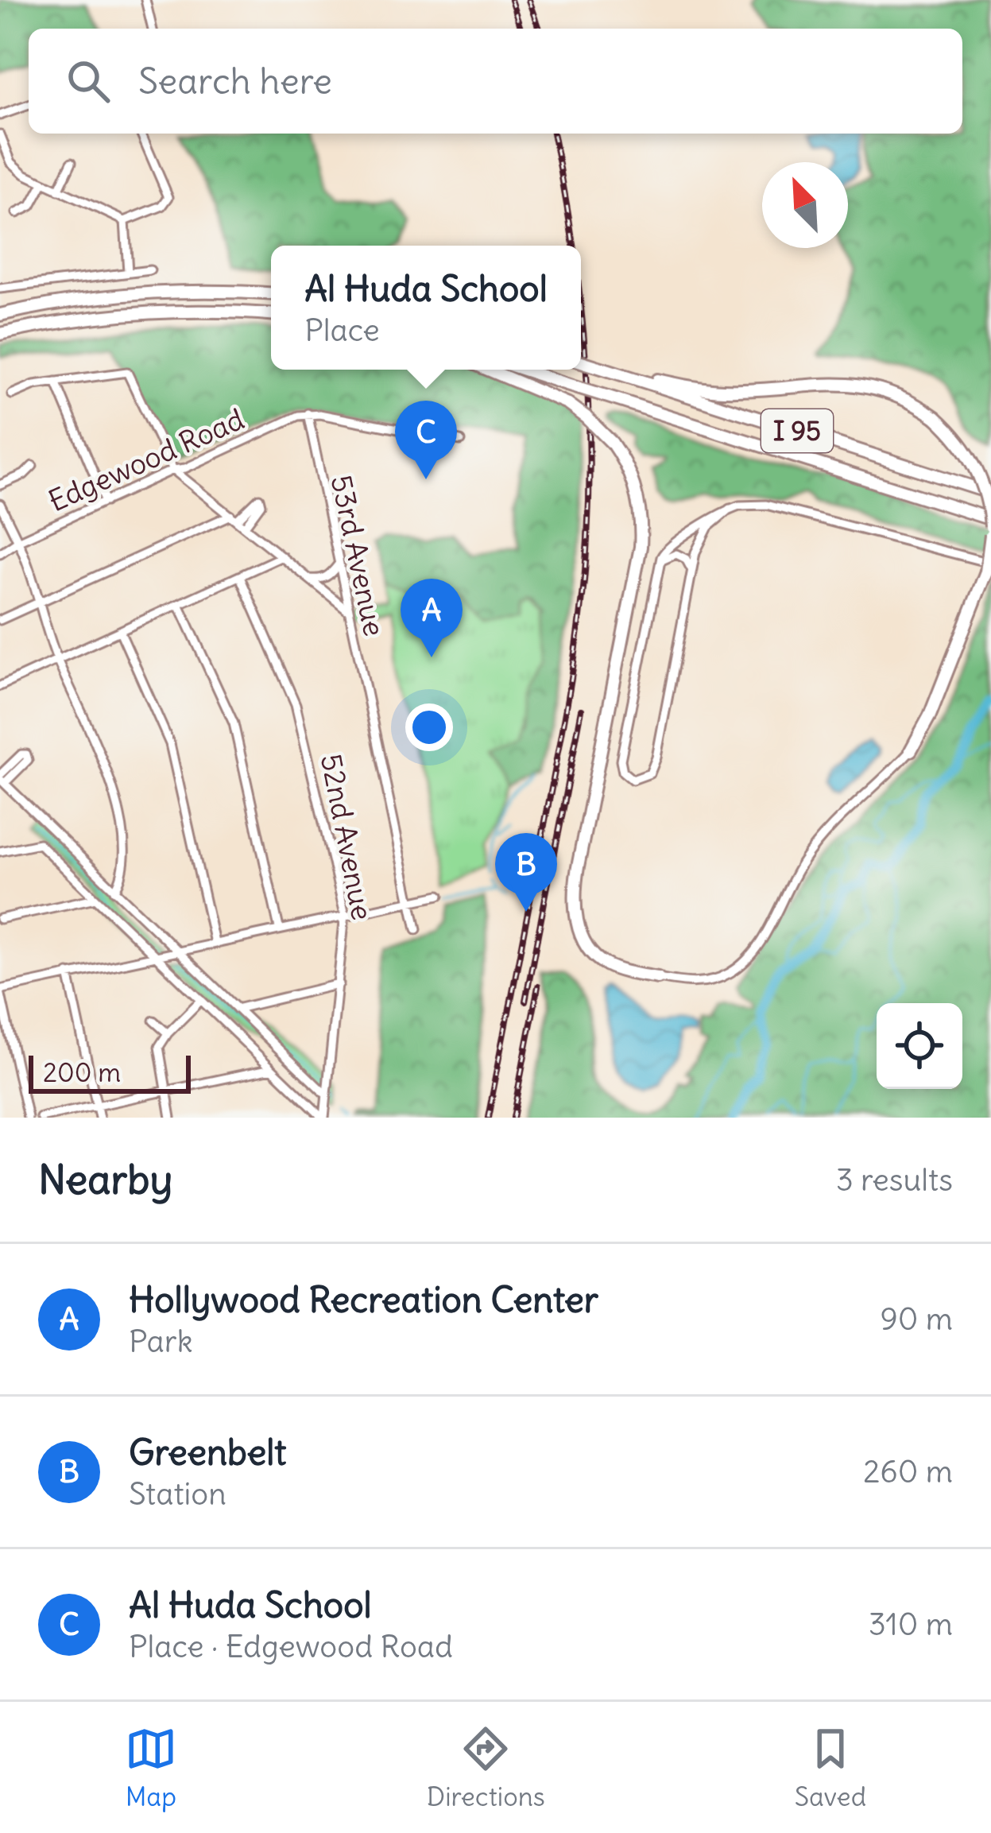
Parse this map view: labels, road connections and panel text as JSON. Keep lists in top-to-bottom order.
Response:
{
  "streets": {
    "highway": ["I 95"],
    "street": ["Edgewood Road", "53rd Avenue", "52nd Avenue"]
  },
  "crossings": [
    ["Edgewood Road", "53rd Avenue"]
  ],
  "scale_bar": "200 m",
  "north": "top left",
  "page": {
    "search": "Search here",
    "popup": ["Al Huda School", "Place"],
    "pins": ["C", "A", "B"],
    "scale": "200 m",
    "heading": ["Nearby", "3 results"],
    "list": [
      {
        "mark": "A",
        "name": "Hollywood Recreation Center",
        "note": "Park",
        "value": "90 m"
      },
      {
        "mark": "B",
        "name": "Greenbelt",
        "note": "Station",
        "value": "260 m"
      },
      {
        "mark": "C",
        "name": "Al Huda School",
        "note": "Place · Edgewood Road",
        "value": "310 m"
      }
    ],
    "nav": ["Map", "Directions", "Saved"]
  }
}
